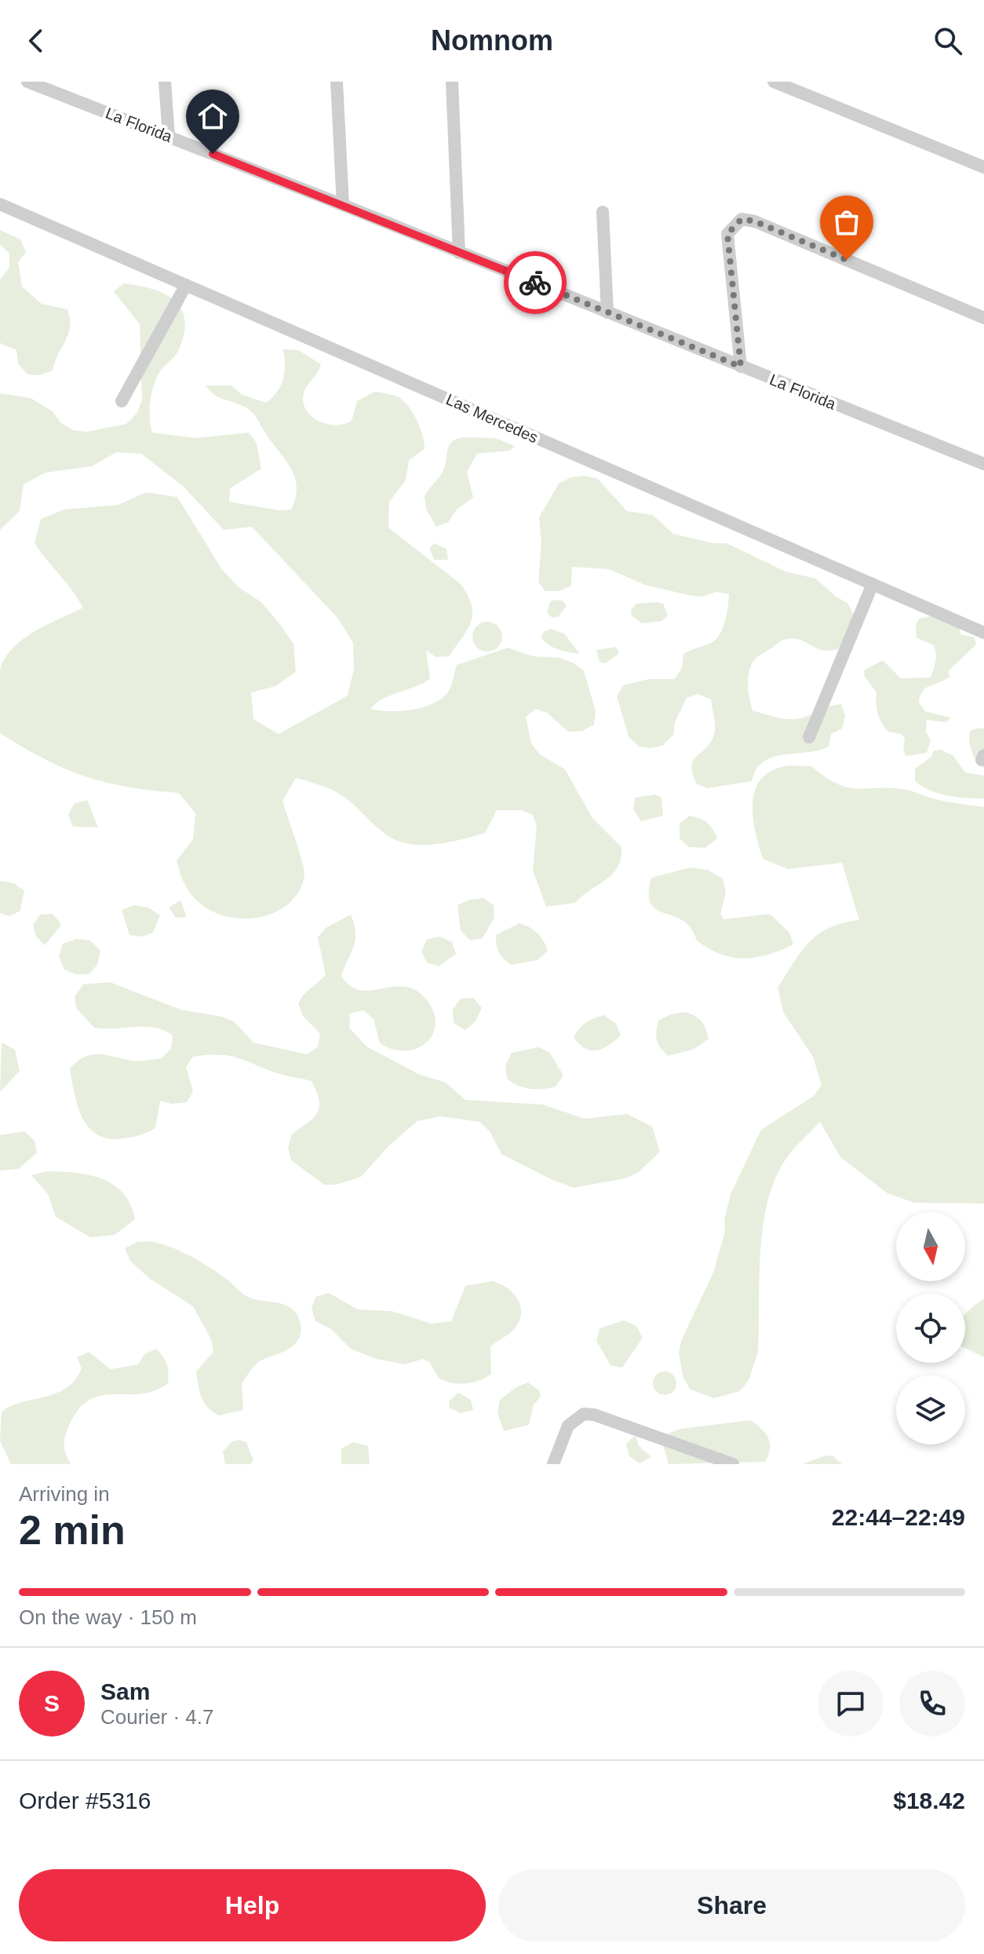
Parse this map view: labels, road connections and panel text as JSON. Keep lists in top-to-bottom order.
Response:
{
  "streets": {
    "street": ["La Florida", "Las Mercedes"]
  },
  "north": "bottom",
  "page": {
    "header": "Nomnom",
    "heading": ["2 min", "Arriving in", "22:44–22:49"],
    "panel": [
      "Sam",
      "Courier · 4.7",
      "Order #5316",
      "$18.42"
    ],
    "bar": "On the way · 150 m",
    "round": "S",
    "buttons": ["Help", "Share"]
  }
}
